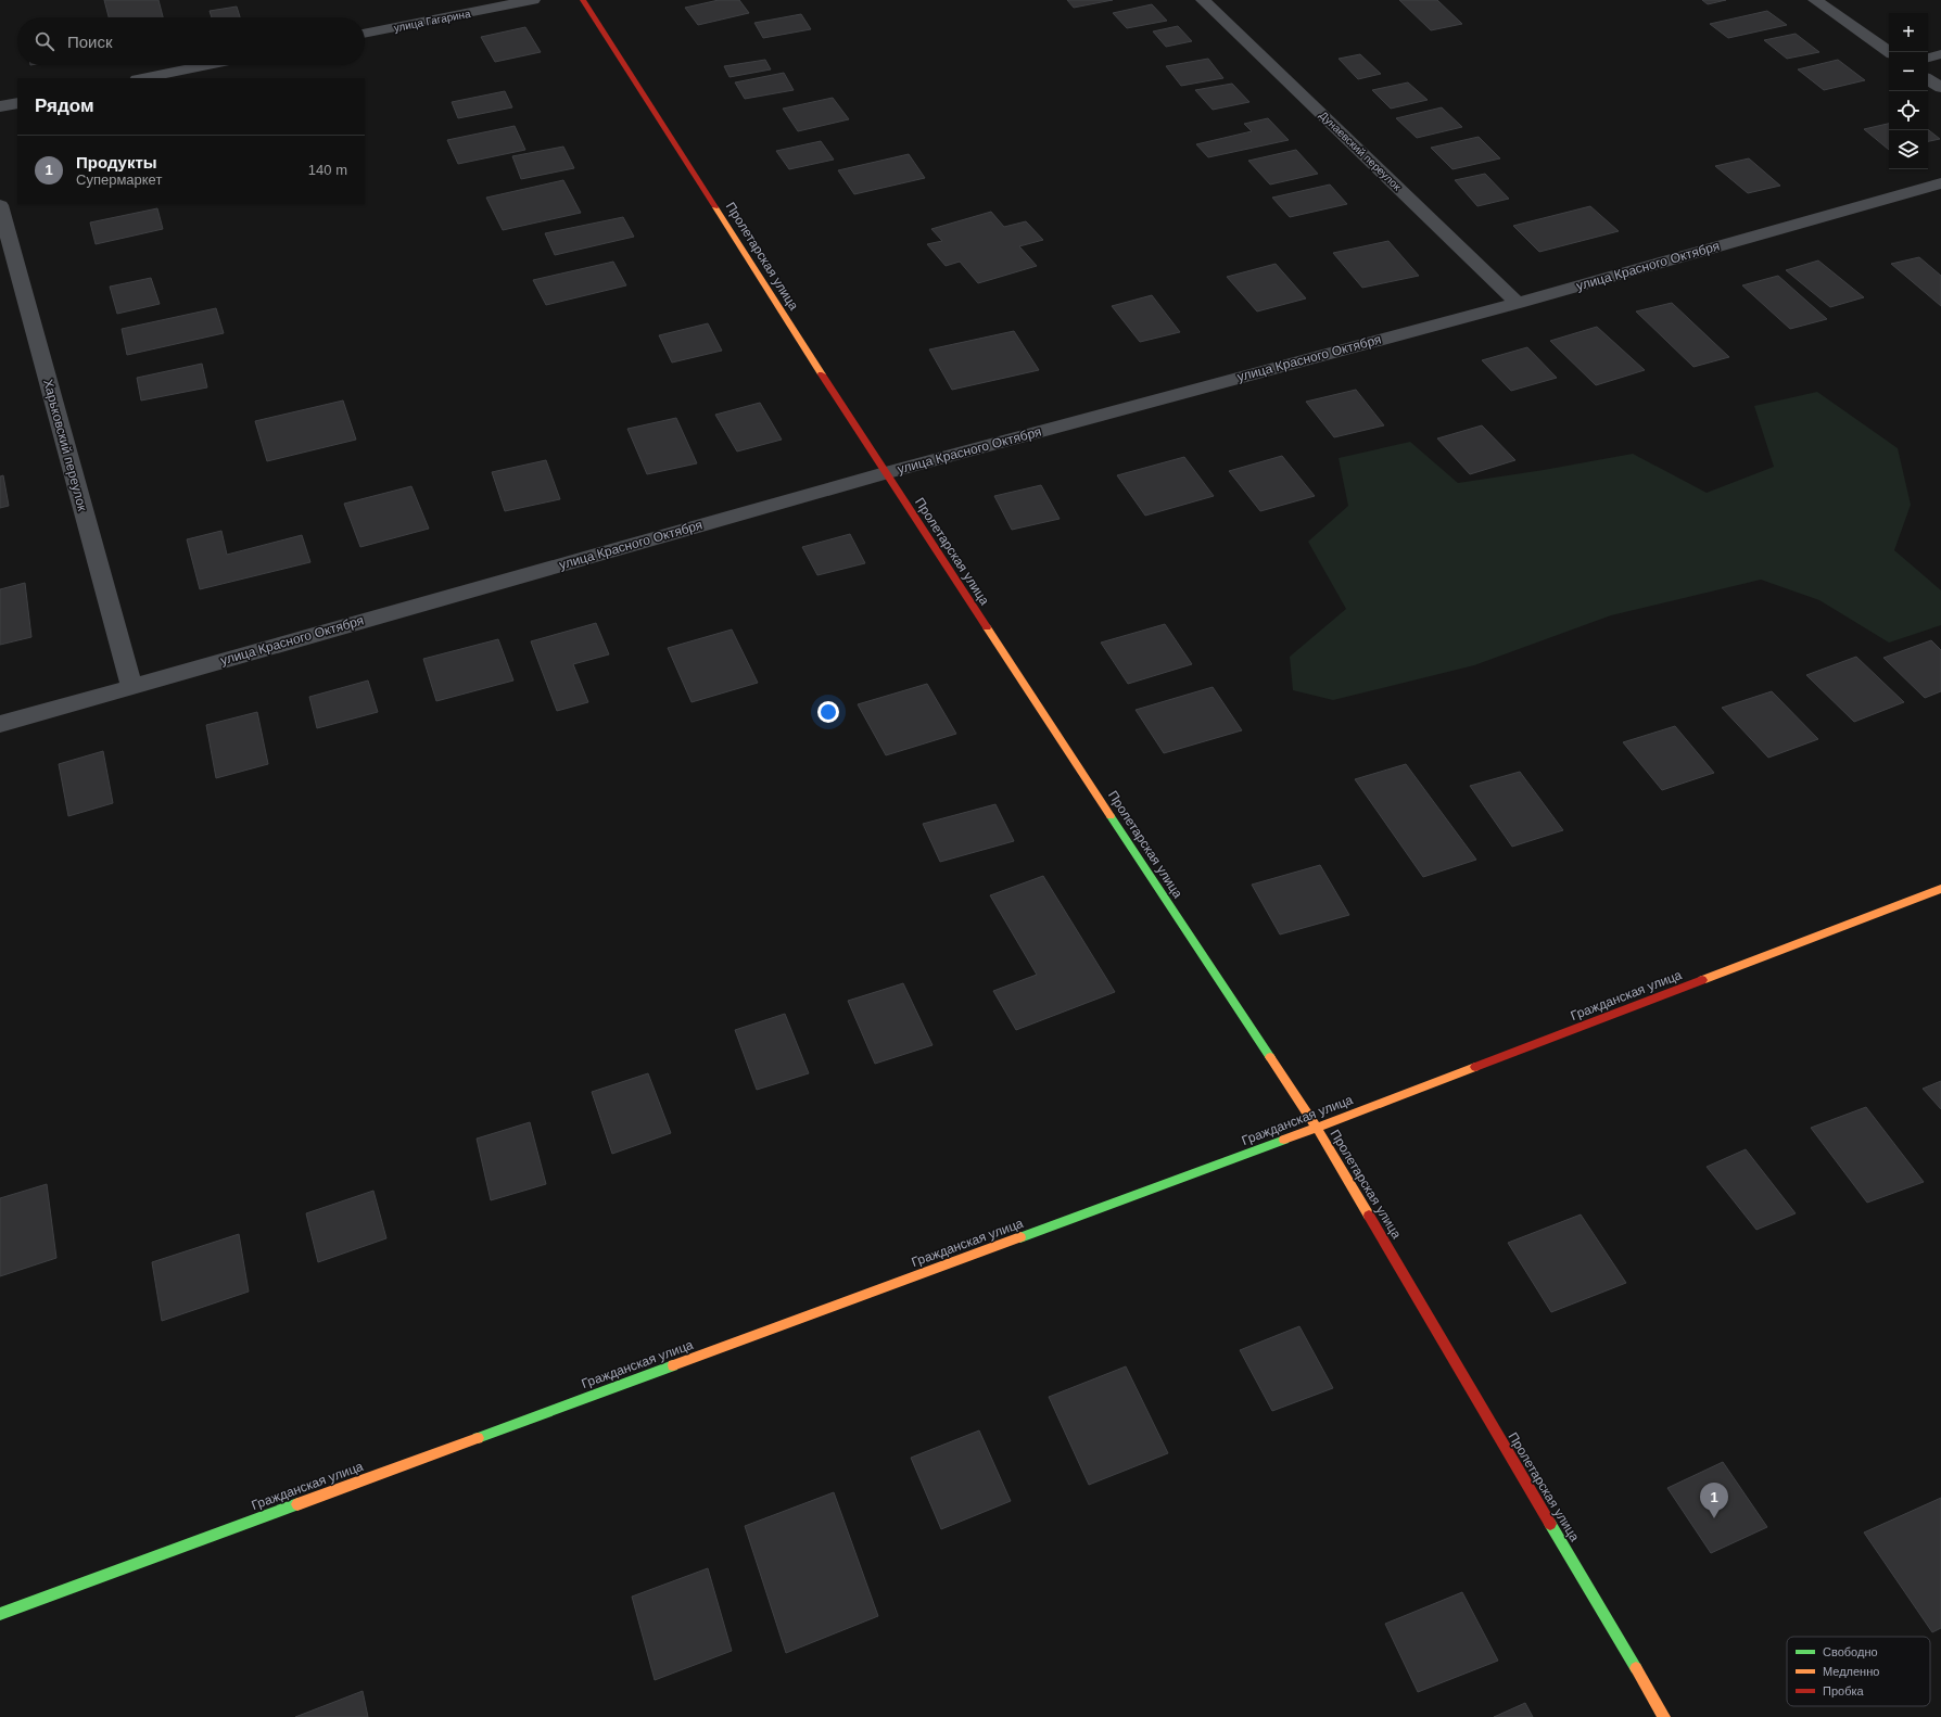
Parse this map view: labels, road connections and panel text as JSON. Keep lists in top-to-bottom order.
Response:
{
  "streets": {
    "street": [
      "улица Гагарина",
      "Дунаевский переулок",
      "Пролетарская улица",
      "улица Красного Октября",
      "Харьковский переулок",
      "Гражданская улица"
    ]
  },
  "crossings": [
    ["Дунаевский переулок", "улица Красного Октября"],
    ["Пролетарская улица", "улица Красного Октября"],
    ["Пролетарская улица", "Гражданская улица"],
    ["улица Красного Октября", "Харьковский переулок"]
  ],
  "legend": ["Свободно", "Медленно", "Пробка"],
  "page": {
    "map_buttons": ["+", "−"],
    "search": "Поиск",
    "heading": "Рядом",
    "list": [
      {
        "mark": "1",
        "name": "Продукты",
        "note": "Супермаркет",
        "value": "140 m"
      }
    ],
    "pins": "1"
  }
}
